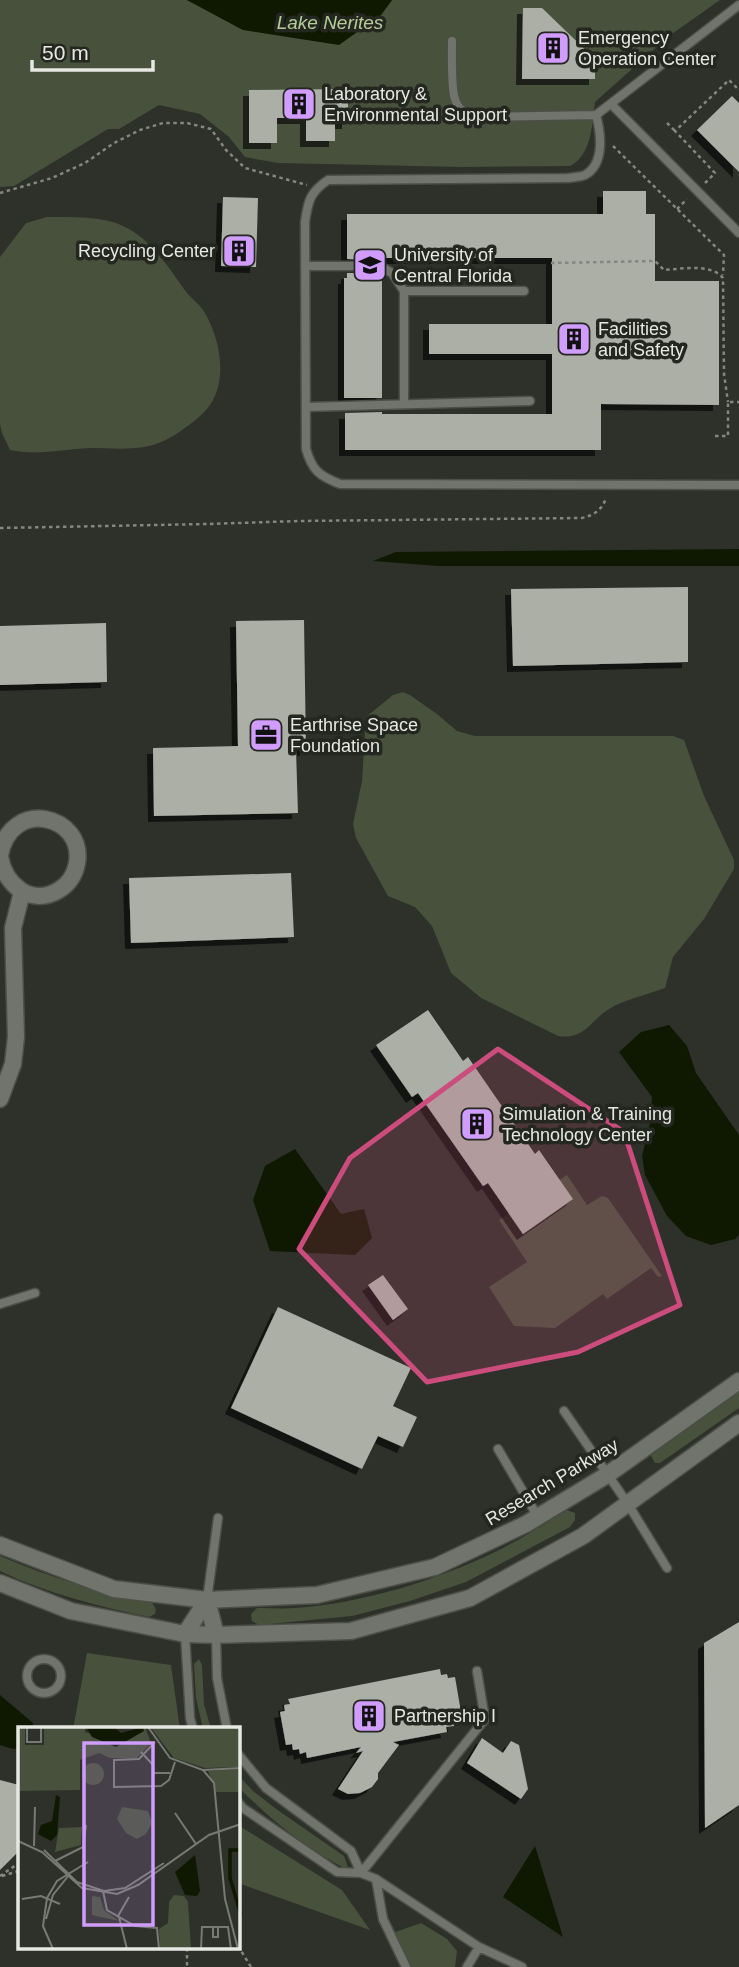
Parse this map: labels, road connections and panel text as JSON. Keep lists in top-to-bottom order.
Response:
{
  "streets": {
    "street": ["Research Parkway"]
  },
  "water": ["Lake Nerites"],
  "places": {
    "building": [
      "Emergency Operation Center",
      "Laboratory & Environmental Support",
      "Recycling Center",
      "Facilities and Safety",
      "Simulation & Training Technology Center",
      "Partnership I"
    ],
    "school or university": ["University of Central Florida"],
    "office": ["Earthrise Space Foundation"]
  },
  "scale_bar": "50 m"
}
